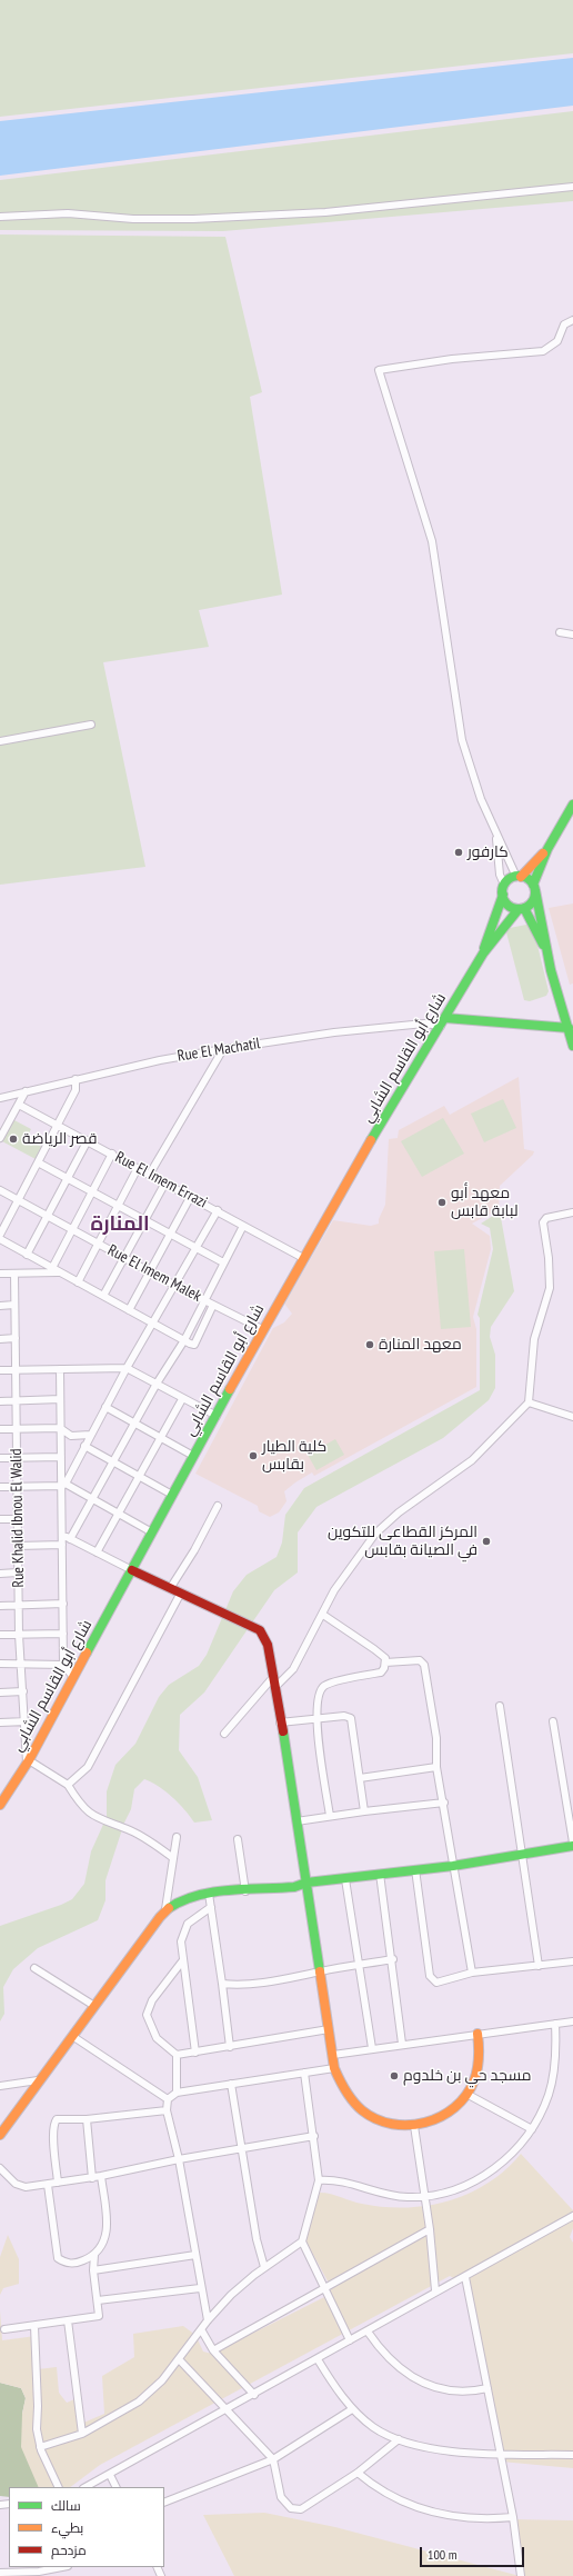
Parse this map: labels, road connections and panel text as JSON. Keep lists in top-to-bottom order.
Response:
{
  "streets": {
    "street": [
      "Rue El Machatil",
      "شارع أبو القاسم الشابي",
      "Rue El Imem Errazi",
      "Rue El Imem Malek",
      "Rue Khalid Ibnou El Walid"
    ]
  },
  "crossings": [
    ["Rue El Machatil", "شارع أبو القاسم الشابي"],
    ["شارع أبو القاسم الشابي", "Rue El Imem Errazi"],
    ["شارع أبو القاسم الشابي", "Rue El Imem Malek"],
    ["شارع أبو القاسم الشابي", "Rue Khalid Ibnou El Walid"]
  ],
  "districts": ["المنارة"],
  "places": [
    "كارفور",
    "قصر الرياضة",
    "معهد أبو لبابة قابس",
    "معهد المنارة",
    "كلية الطيار بقابس",
    "المركز القطاعى للتكوين في الصيانة بقابس",
    "مسجد حي بن خلدوم"
  ],
  "legend": ["سالك", "بطيء", "مزدحم"],
  "scale_bar": "100 m"
}
